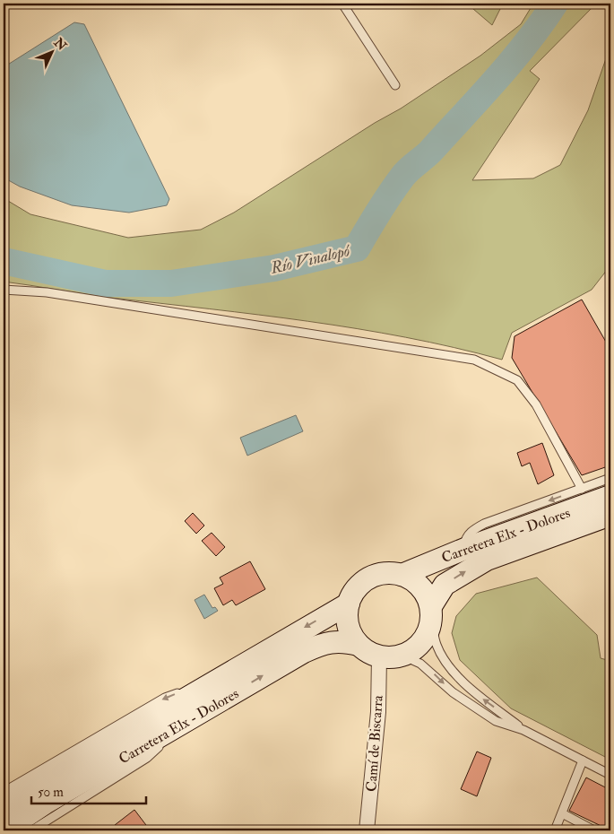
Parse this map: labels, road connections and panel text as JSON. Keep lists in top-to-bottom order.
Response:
{
  "streets": {
    "main road": ["Carretera Elx - Dolores"],
    "street": ["Camí de Biscarra"]
  },
  "crossings": [
    ["Carretera Elx - Dolores", "Camí de Biscarra"]
  ],
  "water": ["Río Vinalopó"],
  "scale_bar": "50 m",
  "north": "top right"
}
